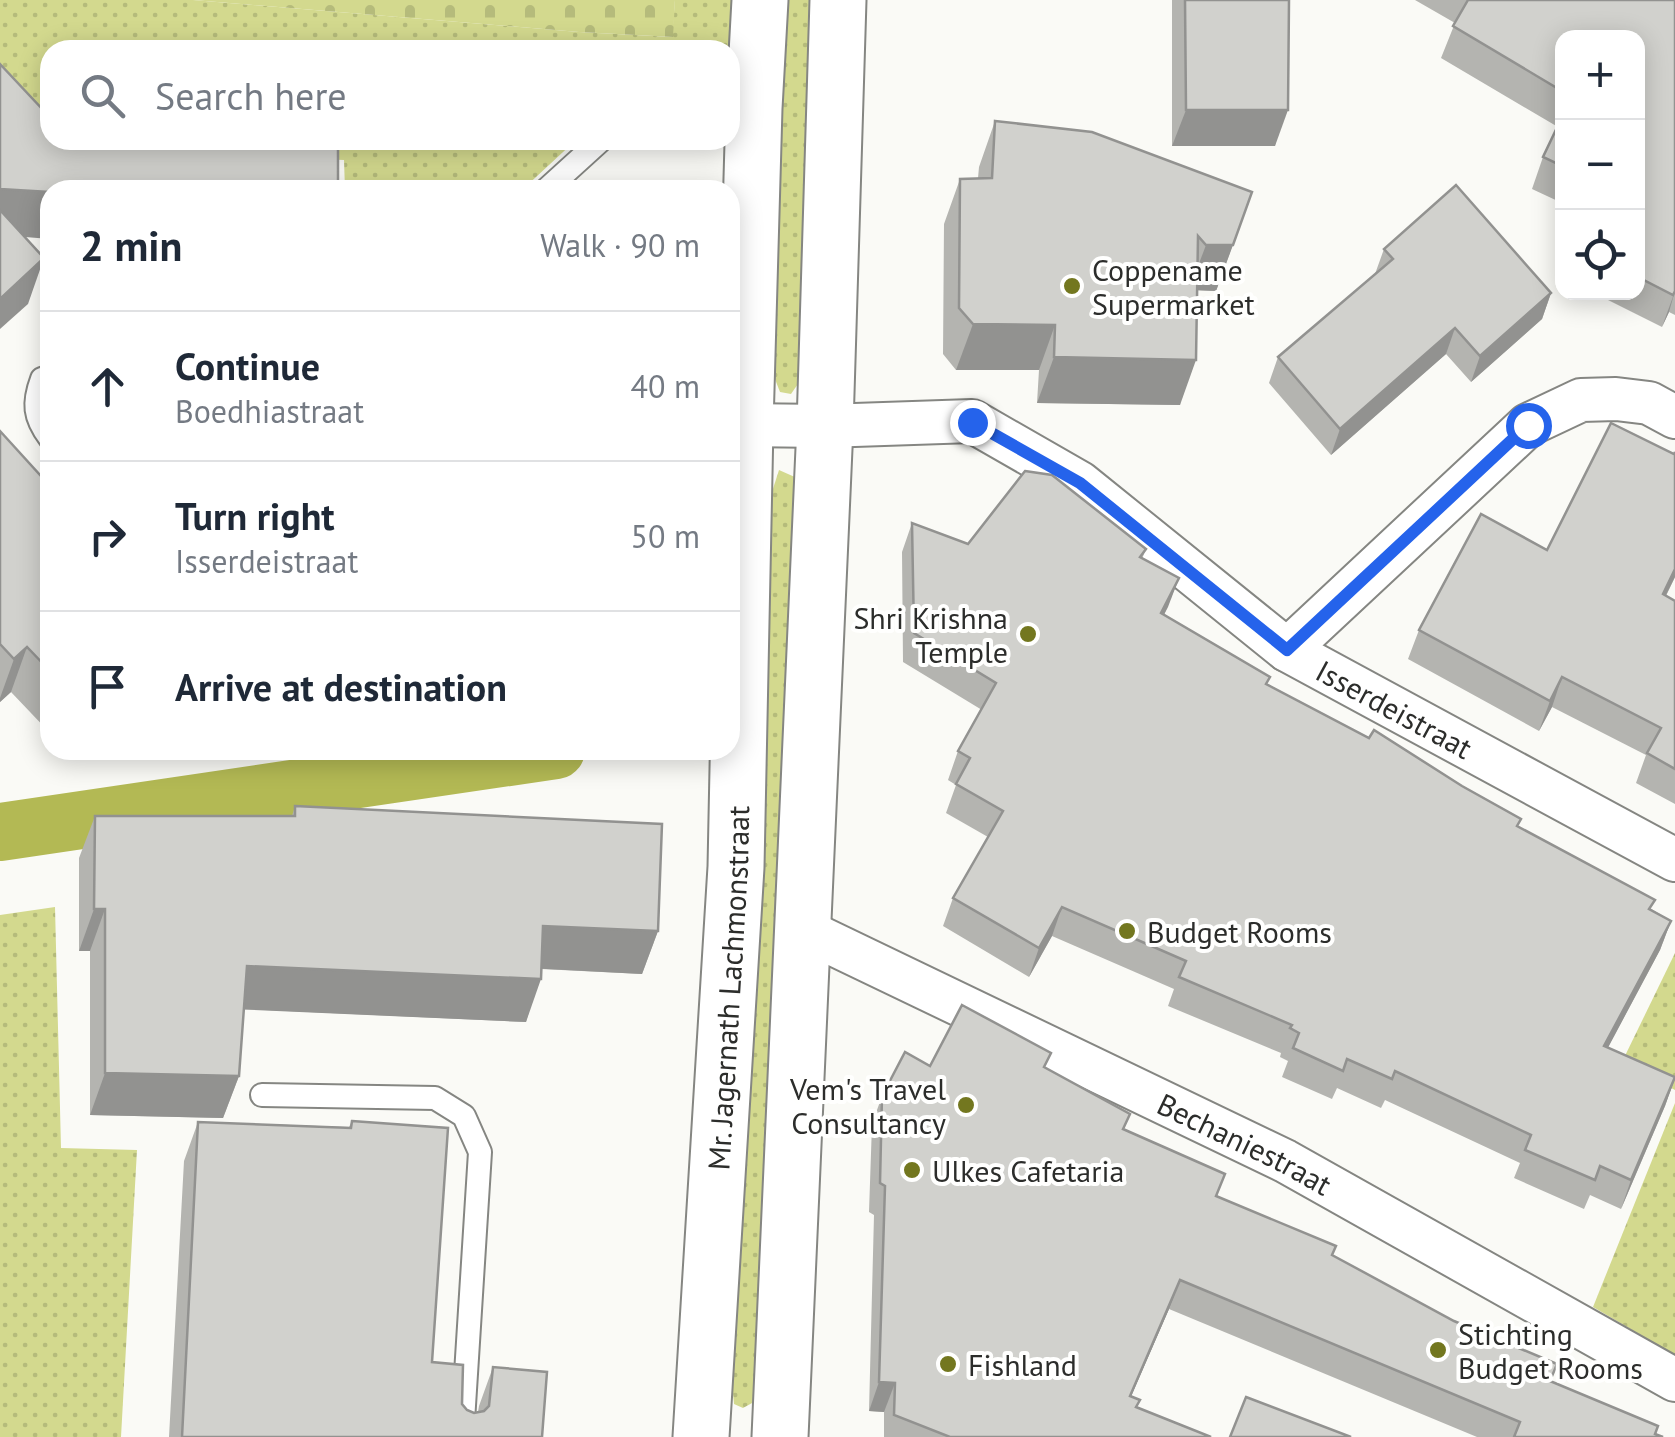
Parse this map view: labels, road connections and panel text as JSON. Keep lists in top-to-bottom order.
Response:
{
  "streets": {
    "main road": ["Mr. Jagernath Lachmonstraat"],
    "street": ["Isserdeistraat", "Bechaniestraat"]
  },
  "crossings": [
    ["Isserdeistraat", "Mr. Jagernath Lachmonstraat"]
  ],
  "places": [
    "Coppename Supermarket",
    "Shri Krishna Temple",
    "Budget Rooms",
    "Vem's Travel Consultancy",
    "Ulkes Cafetaria",
    "Stichting Budget Rooms",
    "Fishland"
  ],
  "page": {
    "map_buttons": ["+", "−"],
    "search": "Search here",
    "heading": ["2 min", "Walk · 90 m"],
    "list": [
      ["Continue", "Boedhiastraat", "40 m"],
      ["Turn right", "Isserdeistraat", "50 m"],
      "Arrive at destination"
    ]
  }
}
